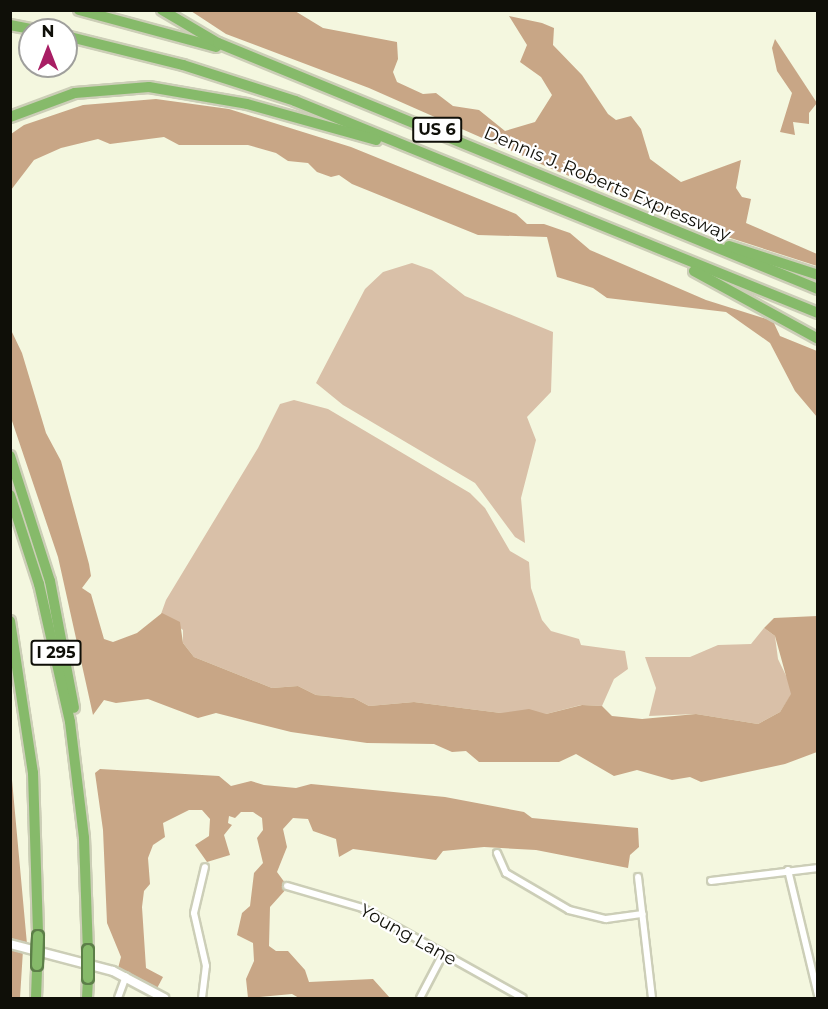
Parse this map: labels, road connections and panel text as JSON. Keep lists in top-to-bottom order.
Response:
{
  "streets": {
    "highway": ["US 6", "Dennis J. Roberts Expressway", "I 295"],
    "street": ["Young Lane"]
  },
  "crossings": [
    ["US 6", "Dennis J. Roberts Expressway"]
  ],
  "north": "top"
}
